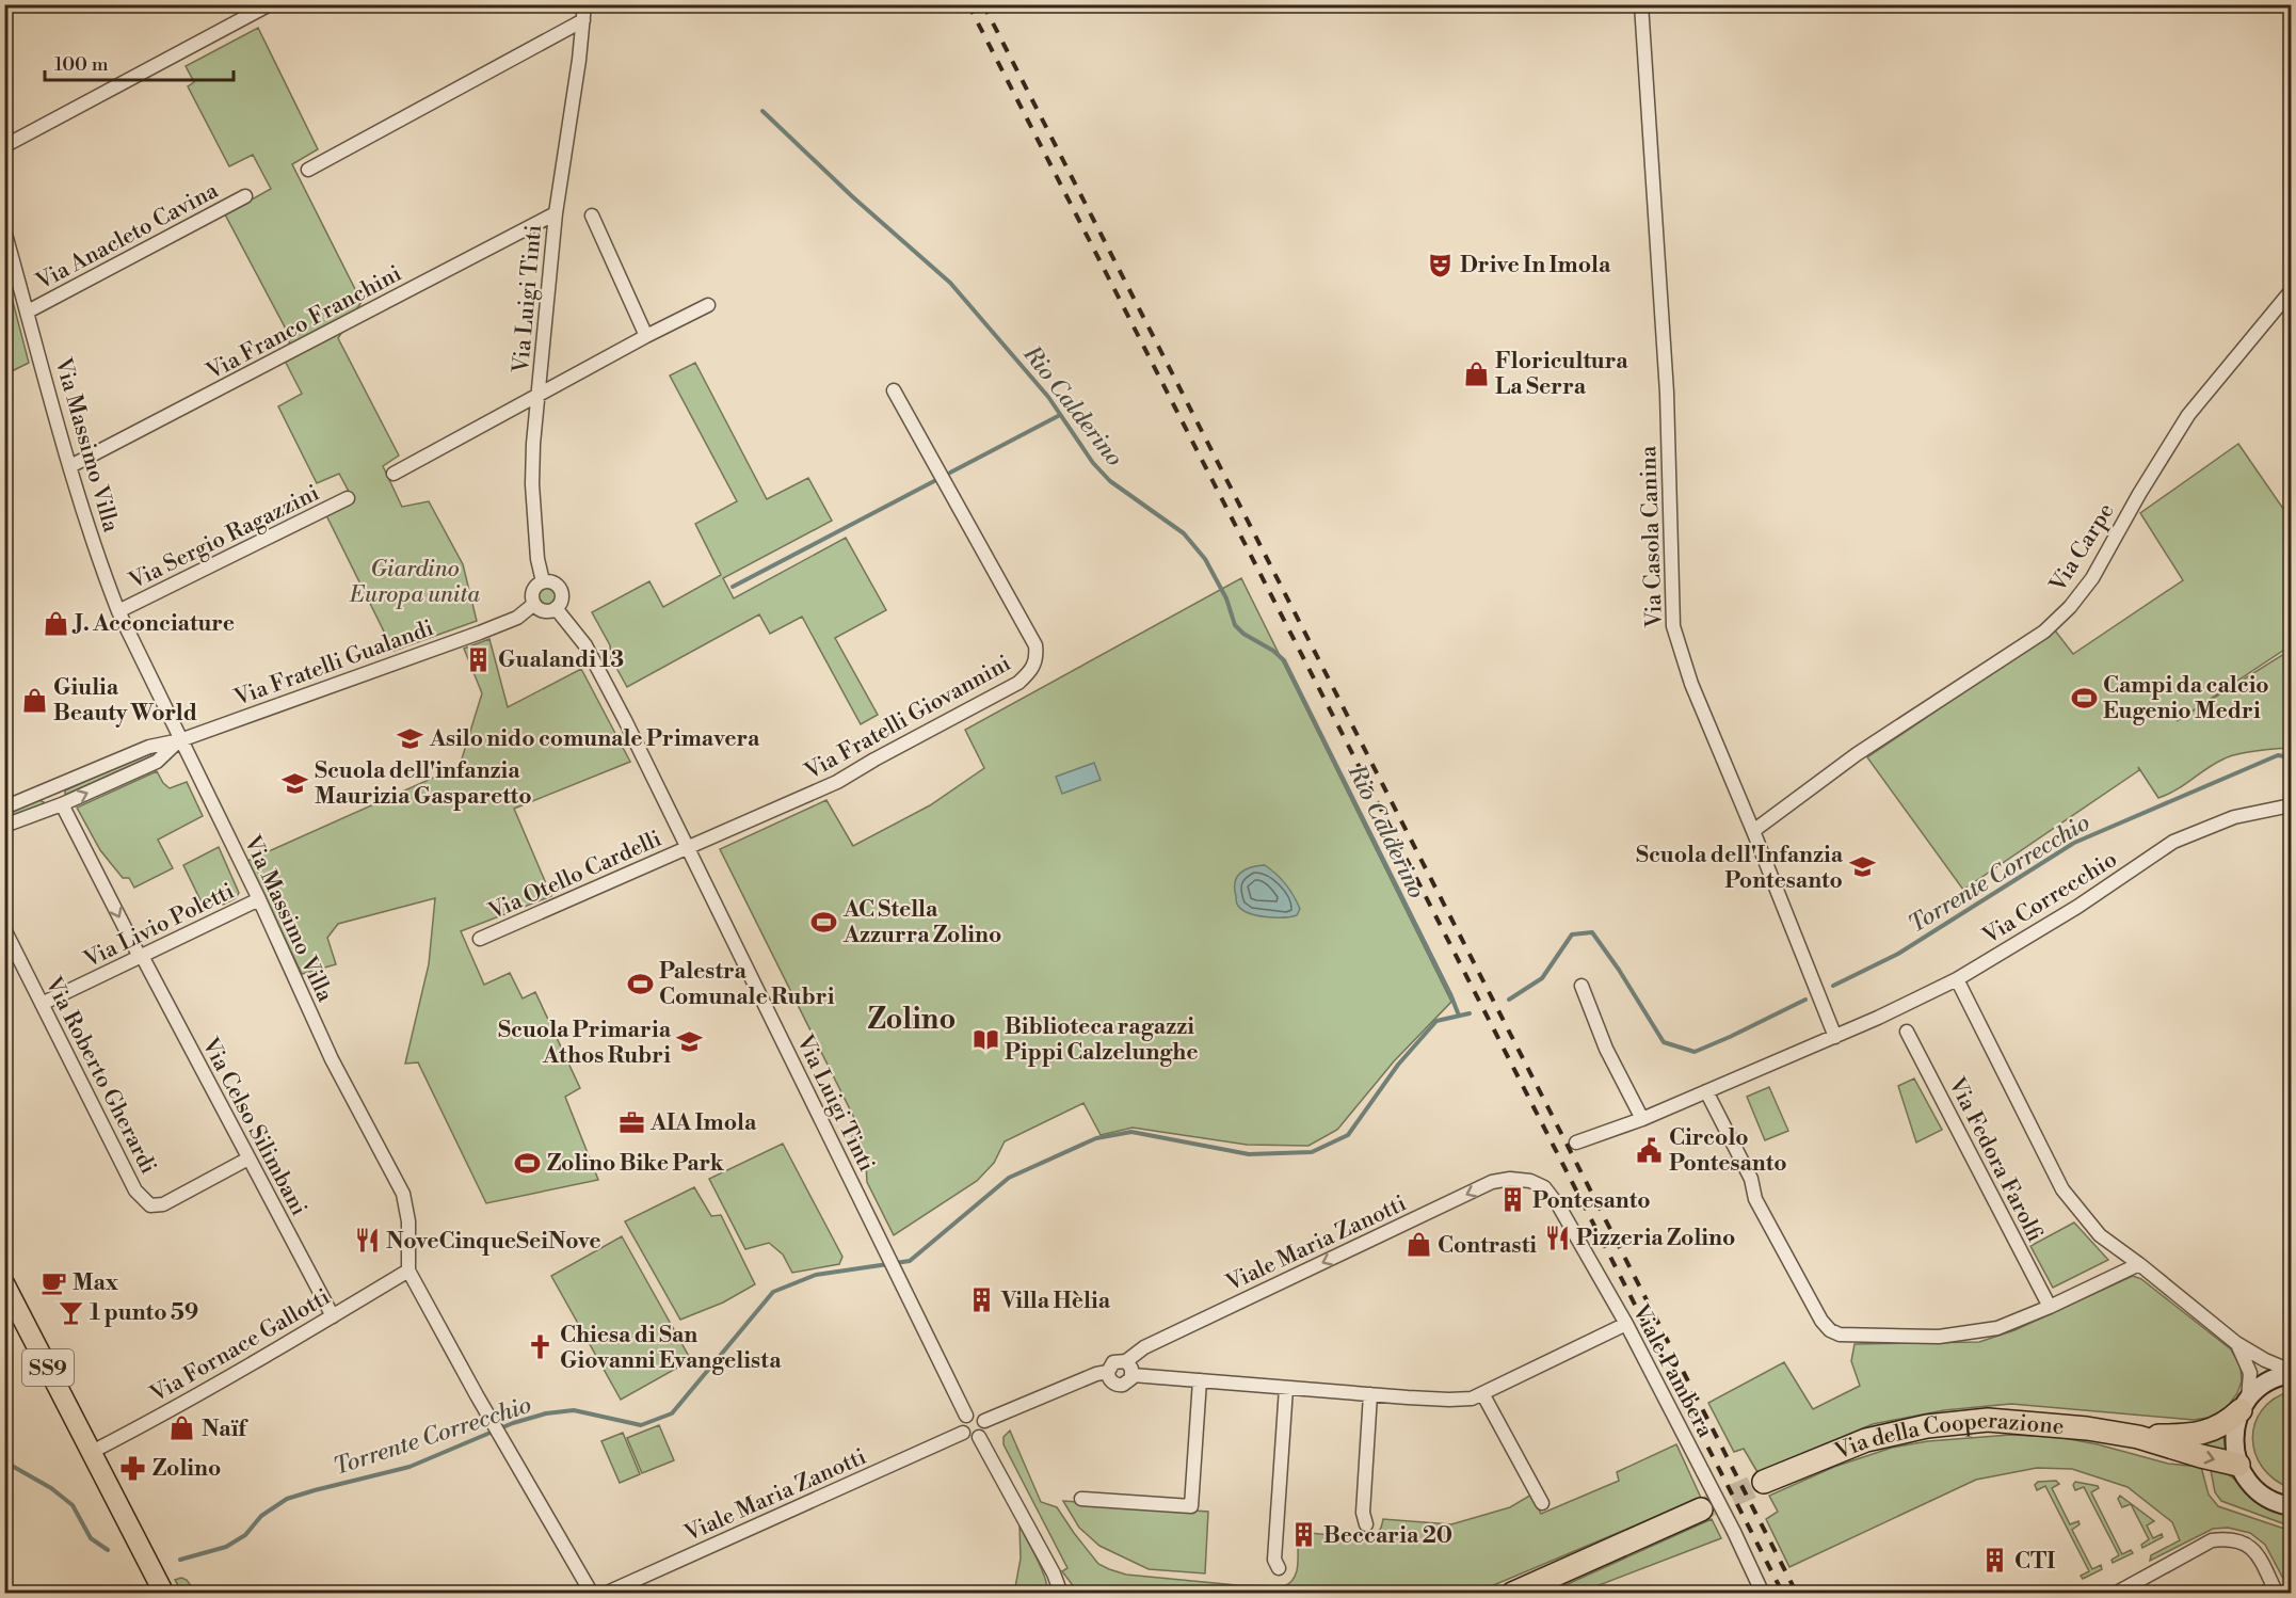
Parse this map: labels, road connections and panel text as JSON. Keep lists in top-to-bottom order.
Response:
{
  "streets": {
    "highway": ["Via della Cooperazione"],
    "main road": ["SS9"],
    "street": [
      "Via Anacleto Cavina",
      "Via Luigi Tinti",
      "Via Franco Franchini",
      "Via Massimo Villa",
      "Via Sergio Ragazzini",
      "Via Casola Canina",
      "Via Carpe",
      "Via Fratelli Gualandi",
      "Via Fratelli Giovannini",
      "Via Otello Cardelli",
      "Via Correcchio",
      "Via Livio Poletti",
      "Via Roberto Gherardi",
      "Via Celso Silimbani",
      "Via Fedora Farolfi",
      "Viale Maria Zanotti",
      "Via Fornace Gallotti",
      "Viale Pambera"
    ]
  },
  "crossings": [
    ["Via Anacleto Cavina", "Via Massimo Villa"],
    ["Via Luigi Tinti", "Via Franco Franchini"],
    ["Via Luigi Tinti", "Via Fratelli Gualandi"],
    ["Via Luigi Tinti", "Via Fratelli Giovannini"],
    ["Via Luigi Tinti", "Via Otello Cardelli"],
    ["Via Luigi Tinti", "Viale Maria Zanotti"],
    ["Via Franco Franchini", "Via Massimo Villa"],
    ["Via Massimo Villa", "Via Sergio Ragazzini"],
    ["Via Massimo Villa", "Via Fratelli Gualandi"],
    ["Via Massimo Villa", "Via Livio Poletti"],
    ["Via Massimo Villa", "Via Fornace Gallotti"],
    ["Via Casola Canina", "Via Carpe"],
    ["Via Casola Canina", "Via Correcchio"],
    ["Via Fratelli Gualandi", "Via Celso Silimbani"],
    ["Via Fratelli Giovannini", "Via Otello Cardelli"],
    ["Via Livio Poletti", "Via Roberto Gherardi"],
    ["Via Livio Poletti", "Via Celso Silimbani"],
    ["Via Roberto Gherardi", "Via Celso Silimbani"],
    ["Via Celso Silimbani", "Via Fornace Gallotti"],
    ["Viale Maria Zanotti", "Viale Pambera"],
    ["Via Fornace Gallotti", "SS9"]
  ],
  "one_way": ["Viale Maria Zanotti"],
  "districts": ["Zolino"],
  "water": ["Rio Calderino", "Torrente Correcchio"],
  "parks": ["Giardino Europa unita"],
  "places": {
    "theatre": ["Drive In Imola"],
    "shop": [
      "Floricultura La Serra",
      "J. Acconciature",
      "Giulia Beauty World",
      "Contrasti",
      "Naïf"
    ],
    "building": [
      "Gualandi 13",
      "Pontesanto",
      "Villa Hèlia",
      "Beccaria 20",
      "CTI"
    ],
    "sports": [
      "Campi da calcio Eugenio Medri",
      "AC Stella Azzurra Zolino",
      "Palestra Comunale Rubri",
      "Zolino Bike Park"
    ],
    "school or university": [
      "Asilo nido comunale Primavera",
      "Scuola dell'infanzia Maurizia Gasparetto",
      "Scuola dell'Infanzia Pontesanto",
      "Scuola Primaria Athos Rubri"
    ],
    "library": ["Biblioteca ragazzi Pippi Calzelunghe"],
    "office": ["AIA Imola"],
    "public building": ["Circolo Pontesanto"],
    "restaurant": ["Pizzeria Zolino", "NoveCinqueSeiNove"],
    "cafe": ["Max"],
    "bar": ["1 punto 59"],
    "church": ["Chiesa di San Giovanni Evangelista"],
    "pharmacy": ["Zolino"]
  },
  "scale_bar": "100 m"
}
